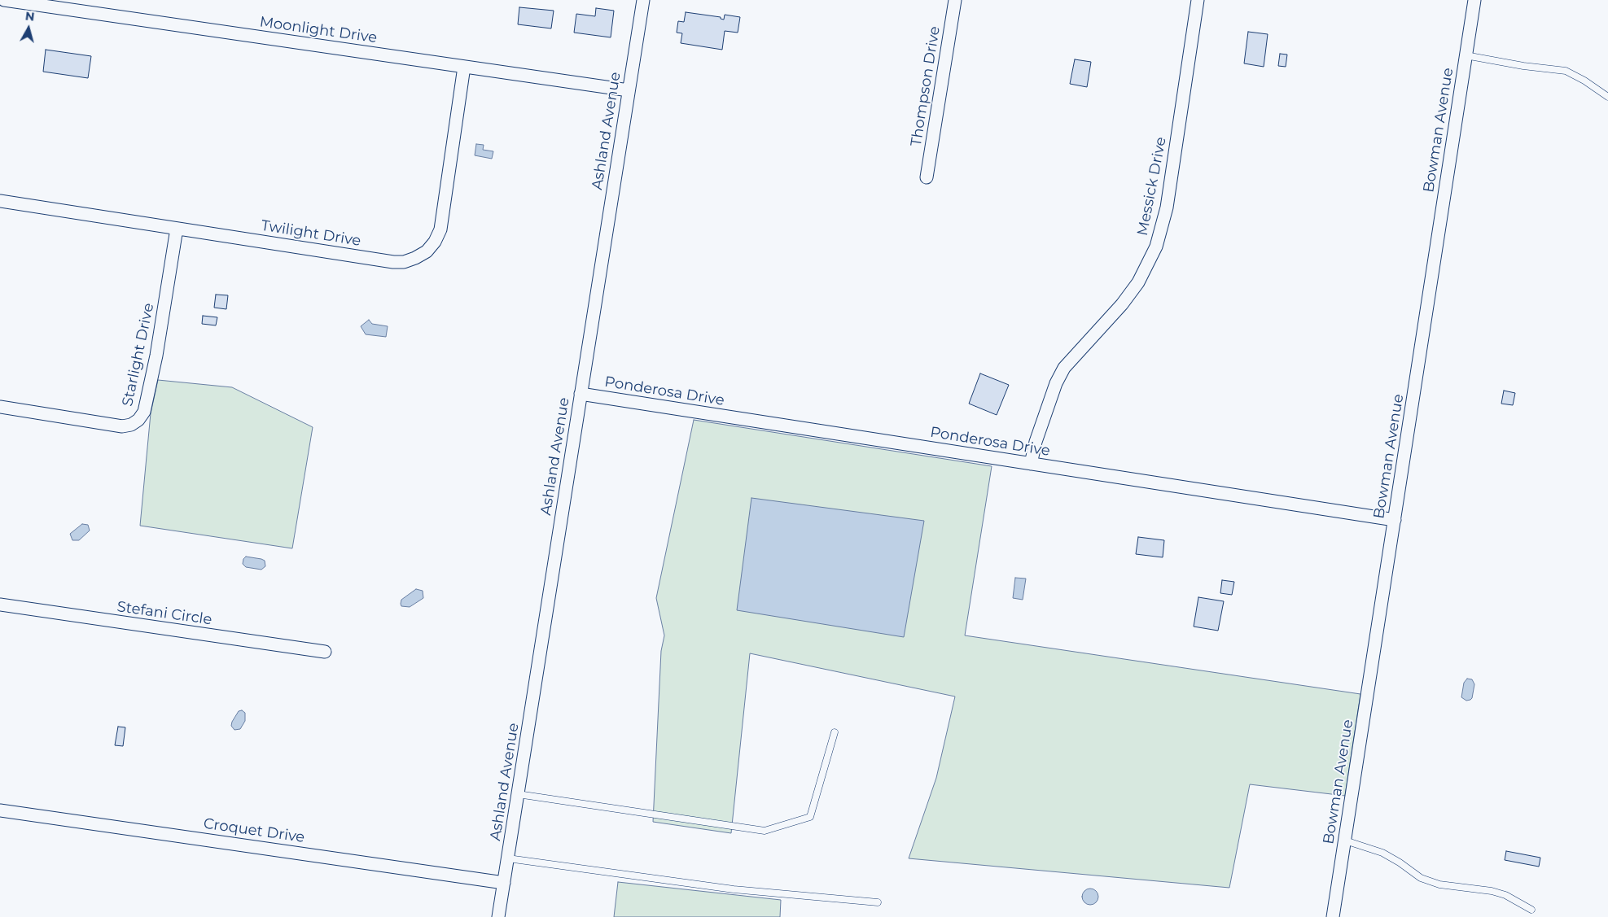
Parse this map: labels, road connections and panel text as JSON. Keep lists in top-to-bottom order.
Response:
{
  "streets": {
    "street": [
      "Moonlight Drive",
      "Thompson Drive",
      "Bowman Avenue",
      "Ashland Avenue",
      "Messick Drive",
      "Twilight Drive",
      "Starlight Drive",
      "Ponderosa Drive",
      "Stefani Circle",
      "Croquet Drive"
    ]
  },
  "crossings": [
    ["Moonlight Drive", "Ashland Avenue"],
    ["Moonlight Drive", "Twilight Drive"],
    ["Bowman Avenue", "Ponderosa Drive"],
    ["Ashland Avenue", "Ponderosa Drive"],
    ["Ashland Avenue", "Croquet Drive"],
    ["Messick Drive", "Ponderosa Drive"],
    ["Twilight Drive", "Starlight Drive"]
  ],
  "north": "top"
}
